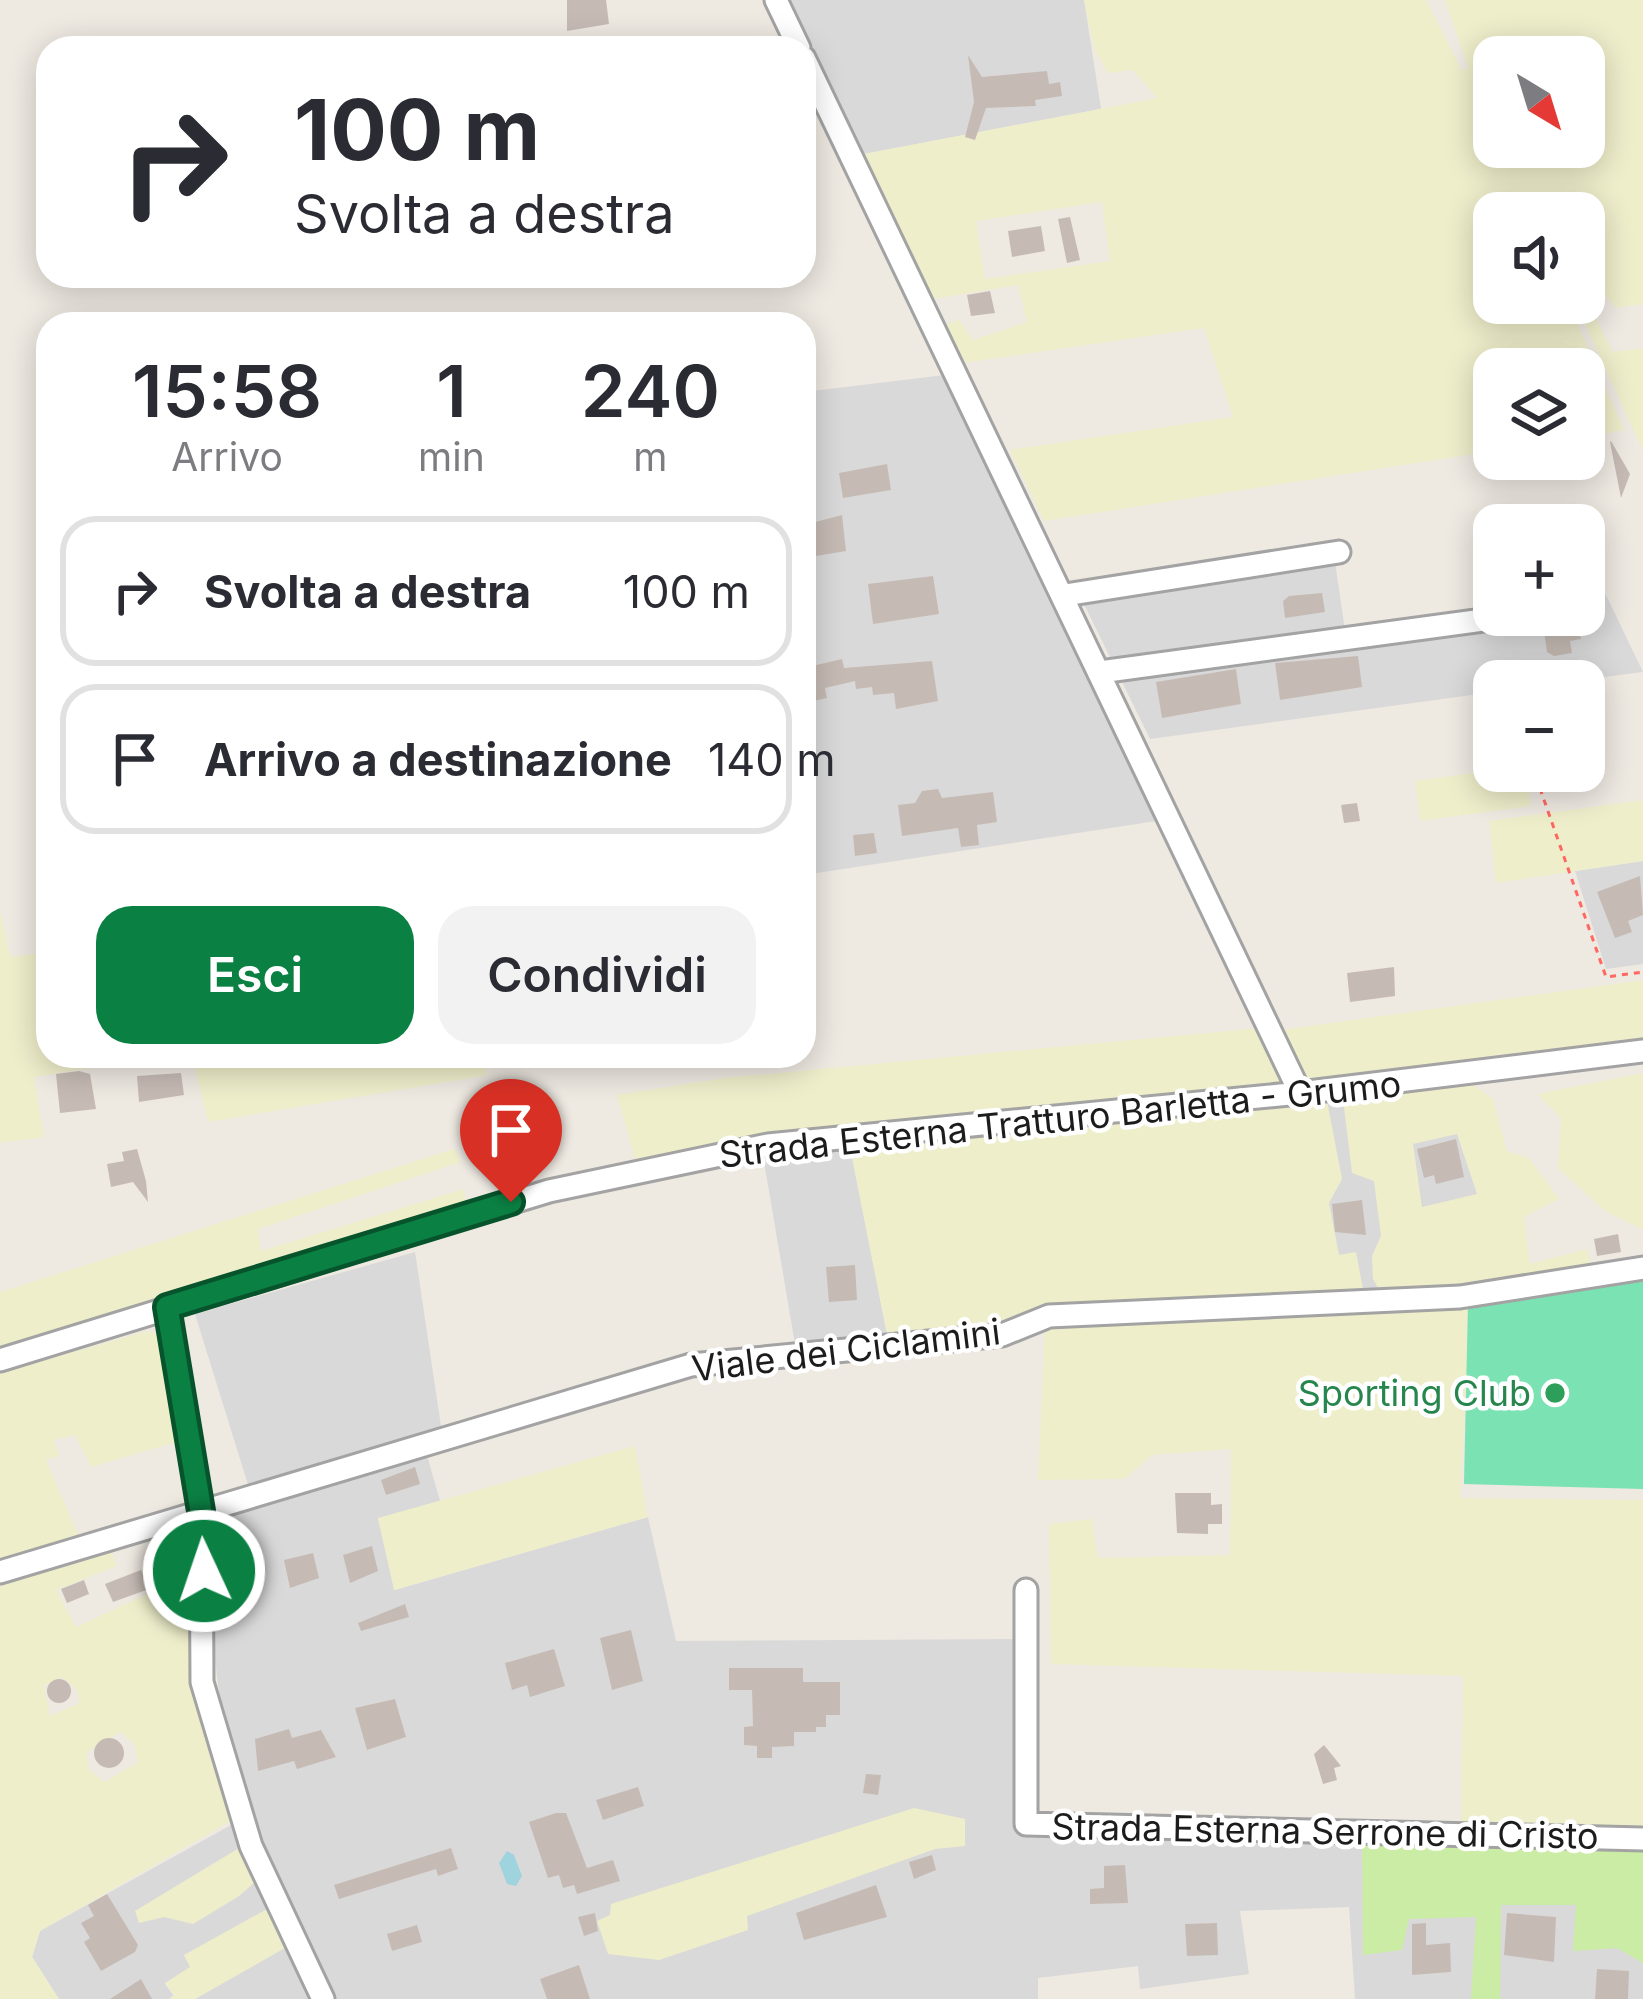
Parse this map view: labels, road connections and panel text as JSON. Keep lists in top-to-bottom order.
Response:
{
  "streets": {
    "street": ["Strada Esterna Tratturo Barletta - Grumo", "Viale dei Ciclamini", "Strada Esterna Serrone di Cristo"]
  },
  "places": ["Sporting Club"],
  "north": "bottom right",
  "page": {
    "map_buttons": ["+", "−"],
    "turn": ["100 m", "Svolta a destra"],
    "eta": [
      "15:58",
      "Arrivo",
      "1",
      "min",
      "240",
      "m"
    ],
    "list": [
      {
        "name": "Svolta a destra",
        "value": "100 m"
      },
      {
        "name": "Arrivo a destinazione",
        "value": "140 m"
      }
    ],
    "buttons": ["Esci", "Condividi"]
  }
}
